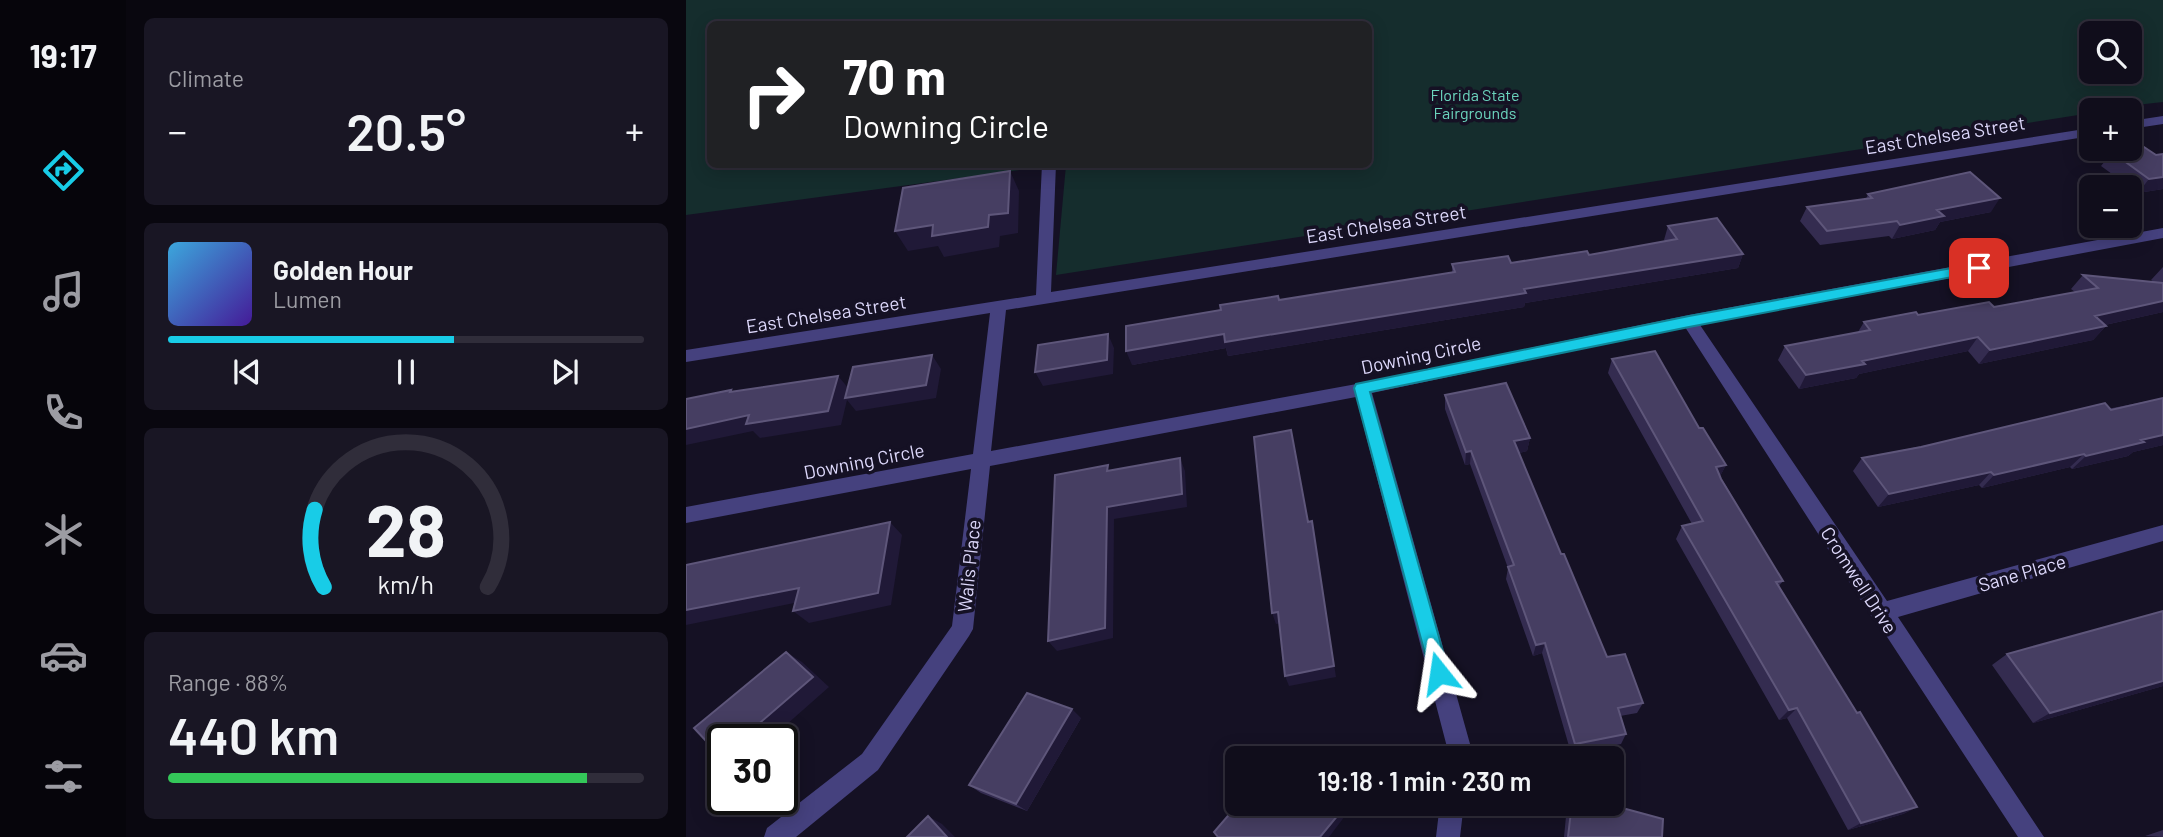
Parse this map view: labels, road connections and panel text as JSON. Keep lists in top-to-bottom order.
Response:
{
  "streets": {
    "street": [
      "East Chelsea Street",
      "Downing Circle",
      "Walis Place",
      "Sane Place",
      "Cromwell Drive"
    ]
  },
  "crossings": [
    ["East Chelsea Street", "Walis Place"],
    ["Downing Circle", "Walis Place"],
    ["Downing Circle", "Cromwell Drive"],
    ["Sane Place", "Cromwell Drive"]
  ],
  "parks": ["Florida State Fairgrounds"],
  "page": {
    "tabs": "19:17",
    "tile": [
      "Climate",
      ["Range · 88%", "440 km"]
    ],
    "map_buttons": ["+", "−"],
    "turn": ["70 m", "Downing Circle"],
    "heat": ["−", "20.5°", "+"],
    "song": ["Golden Hour", "Lumen"],
    "limit": "30",
    "trip": "19:18 · 1 min · 230 m",
    "gauge": ["28", "km/h"]
  }
}
